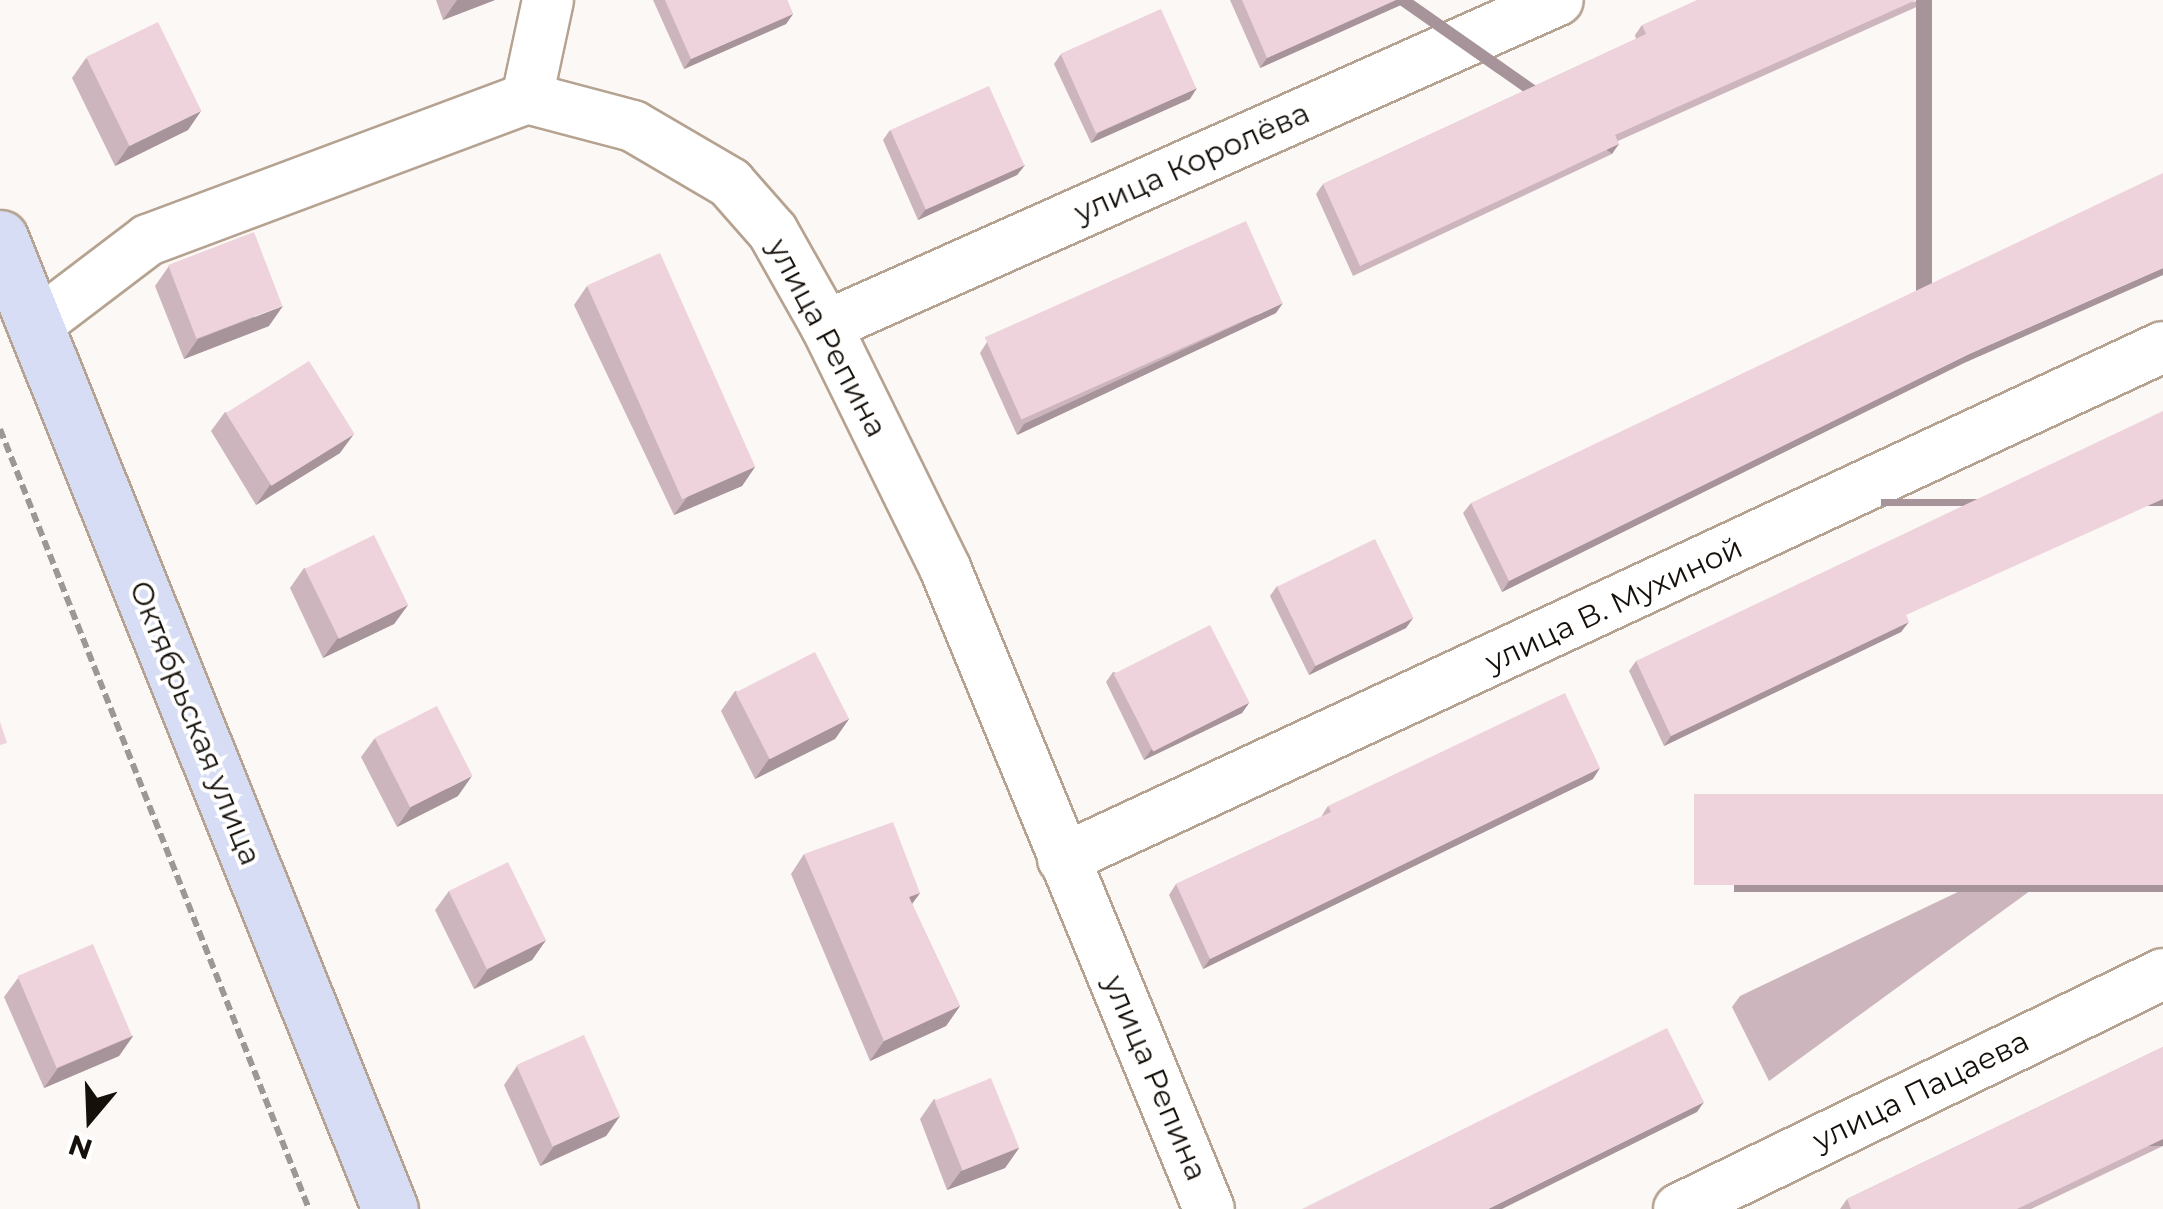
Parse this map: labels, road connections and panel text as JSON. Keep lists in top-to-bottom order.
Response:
{
  "streets": {
    "main road": ["Октябрьская улица"],
    "street": [
      "улица Королёва",
      "улица Репина",
      "улица В. Мухиной",
      "улица Пацаева"
    ]
  },
  "crossings": [
    ["улица Королёва", "улица Репина"],
    ["улица Репина", "улица В. Мухиной"]
  ],
  "north": "bottom"
}
